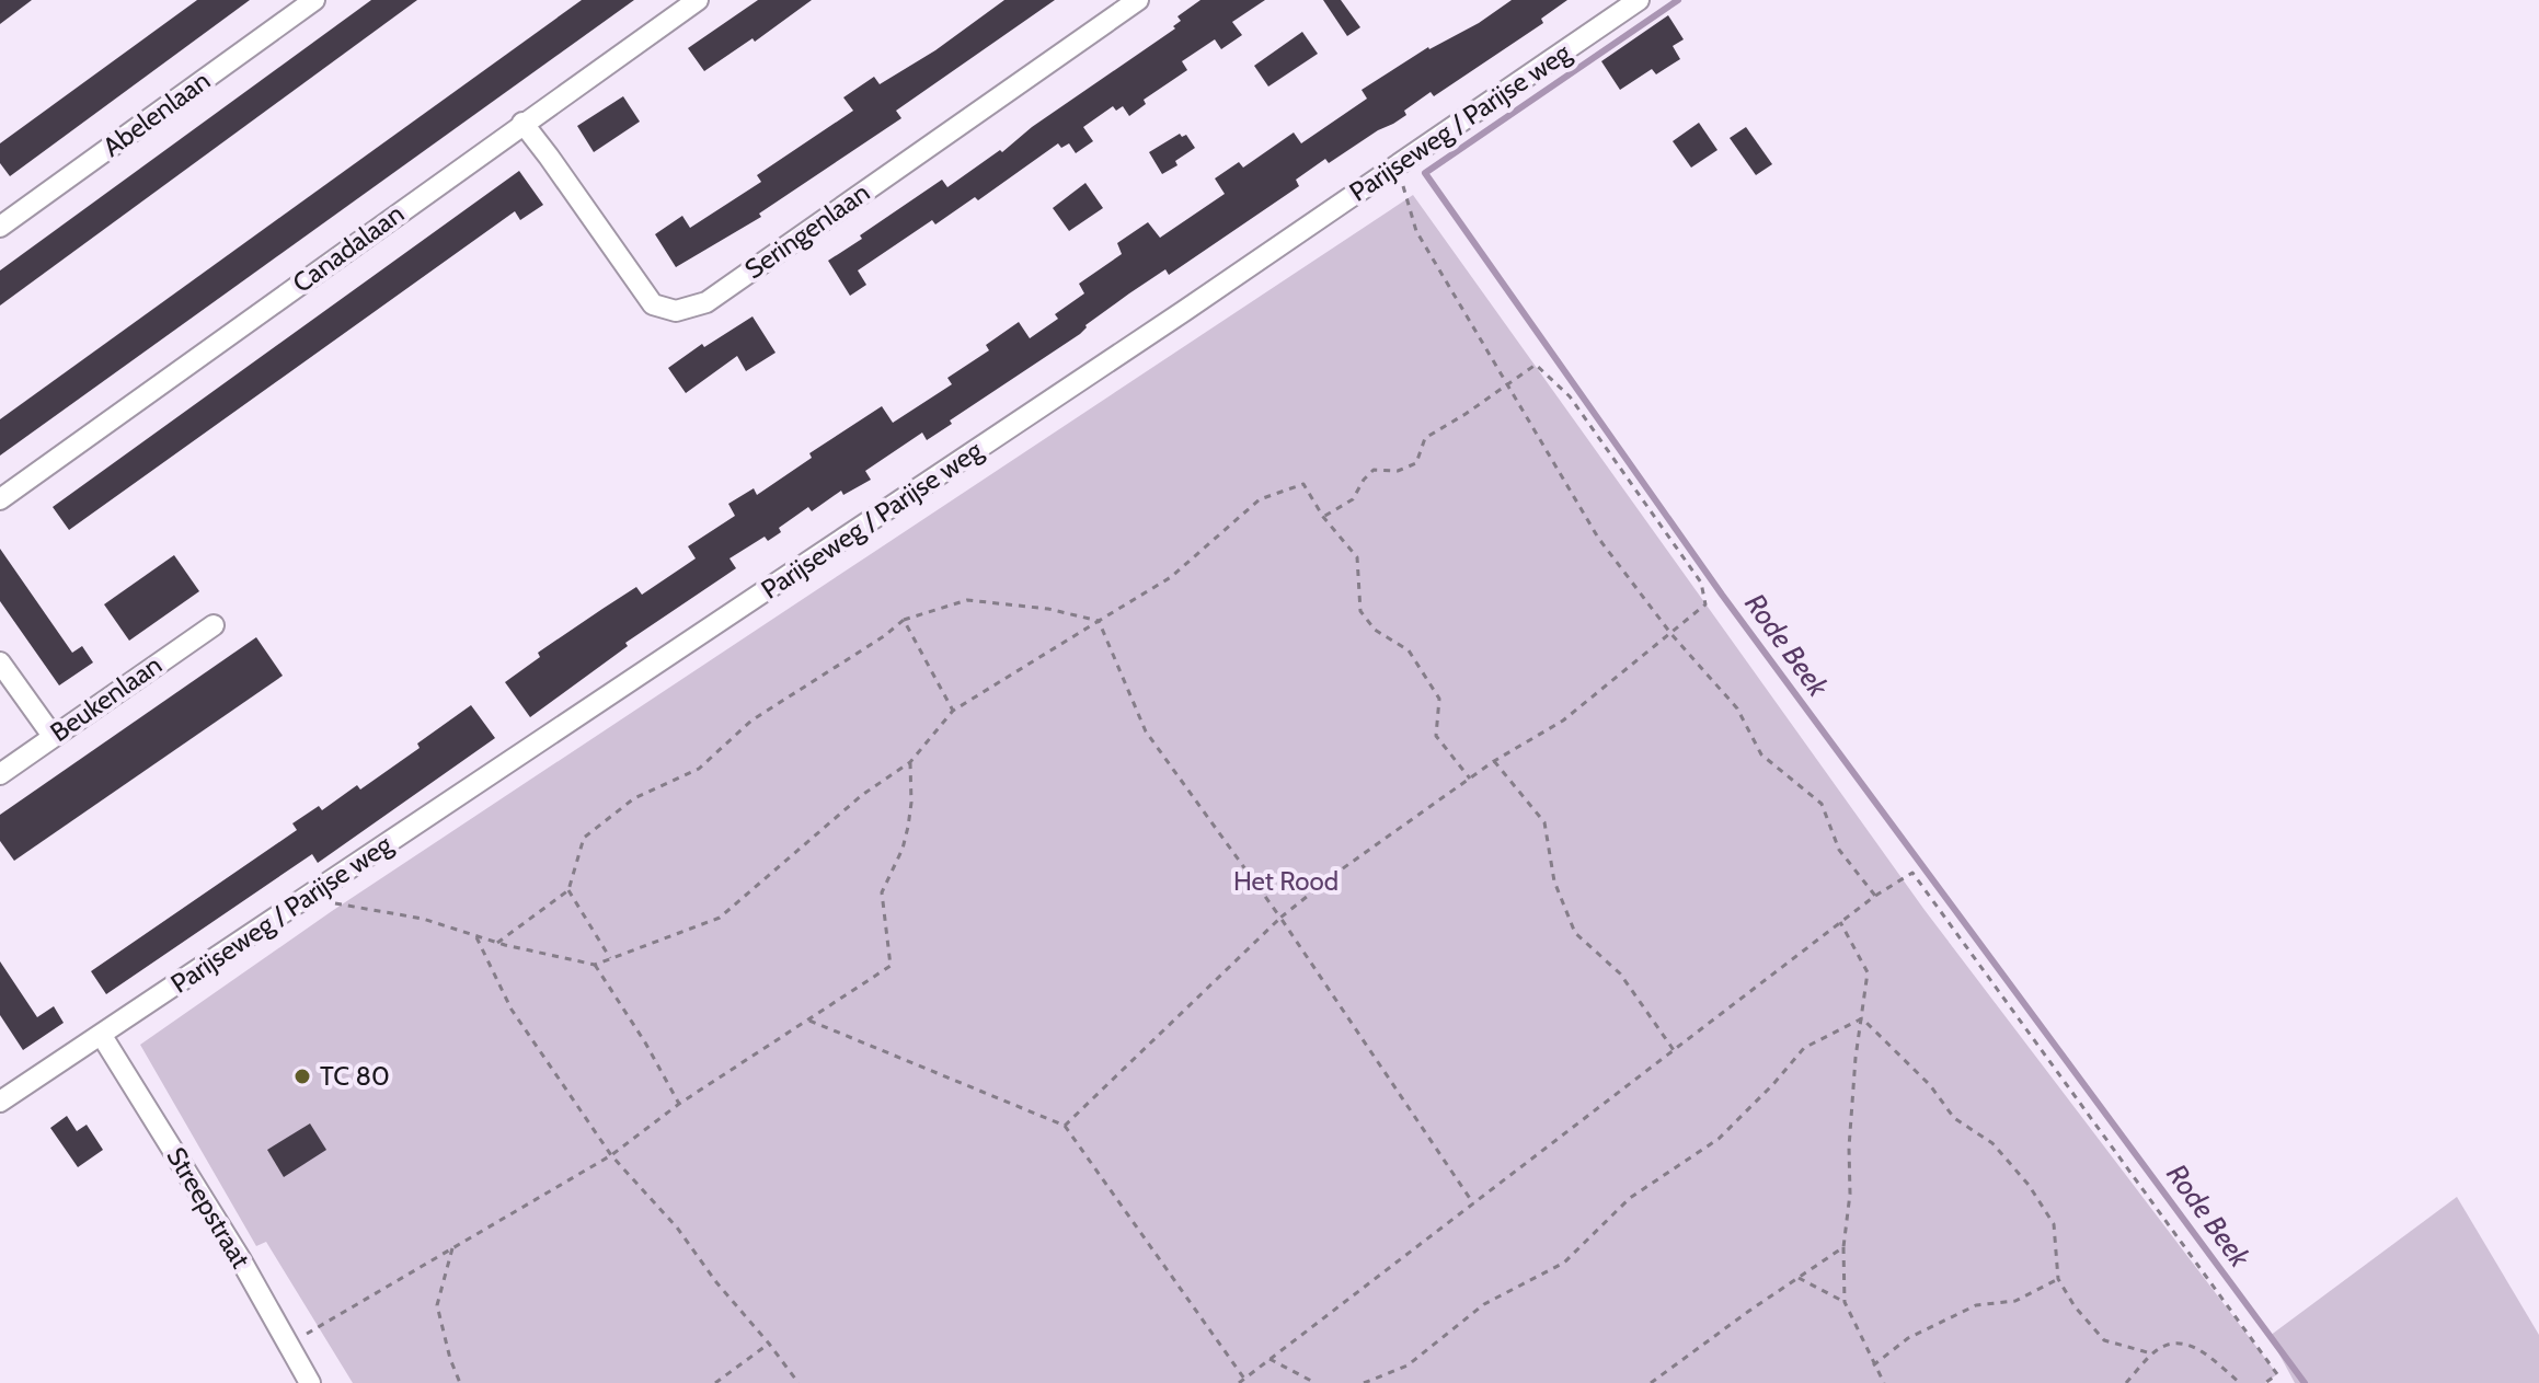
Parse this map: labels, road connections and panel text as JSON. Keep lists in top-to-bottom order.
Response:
{
  "streets": {
    "street": [
      "Abelenlaan",
      "Parijseweg / Parijse weg",
      "Seringenlaan",
      "Canadalaan",
      "Beukenlaan",
      "Streepstraat"
    ]
  },
  "crossings": [
    ["Parijseweg / Parijse weg", "Streepstraat"],
    ["Seringenlaan", "Canadalaan"]
  ],
  "water": ["Rode Beek"],
  "parks": ["Het Rood"],
  "places": ["TC 80"]
}
